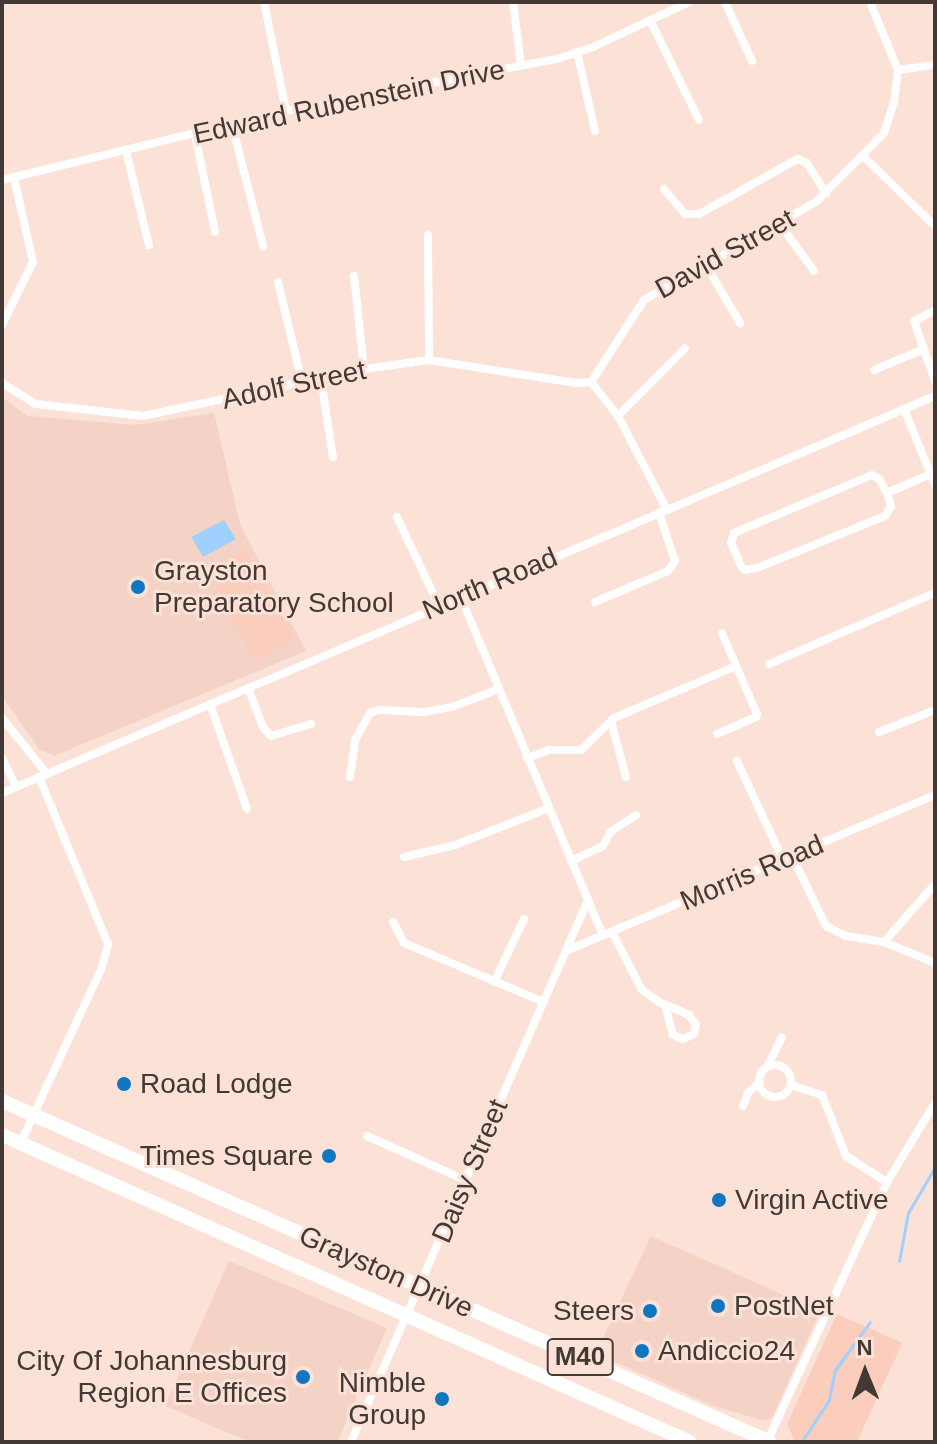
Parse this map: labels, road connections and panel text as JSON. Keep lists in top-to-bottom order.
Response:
{
  "streets": {
    "main road": ["Grayston Drive", "M40"],
    "street": [
      "Edward Rubenstein Drive",
      "David Street",
      "Adolf Street",
      "North Road",
      "Morris Road",
      "Daisy Street"
    ]
  },
  "crossings": [
    ["David Street", "Adolf Street"],
    ["Morris Road", "Daisy Street"],
    ["Daisy Street", "Grayston Drive"]
  ],
  "places": [
    "Grayston Preparatory School",
    "Road Lodge",
    "Times Square",
    "Virgin Active",
    "PostNet",
    "Steers",
    "Andiccio24",
    "City Of Johannesburg Region E Offices",
    "Nimble Group"
  ],
  "north": "top"
}
